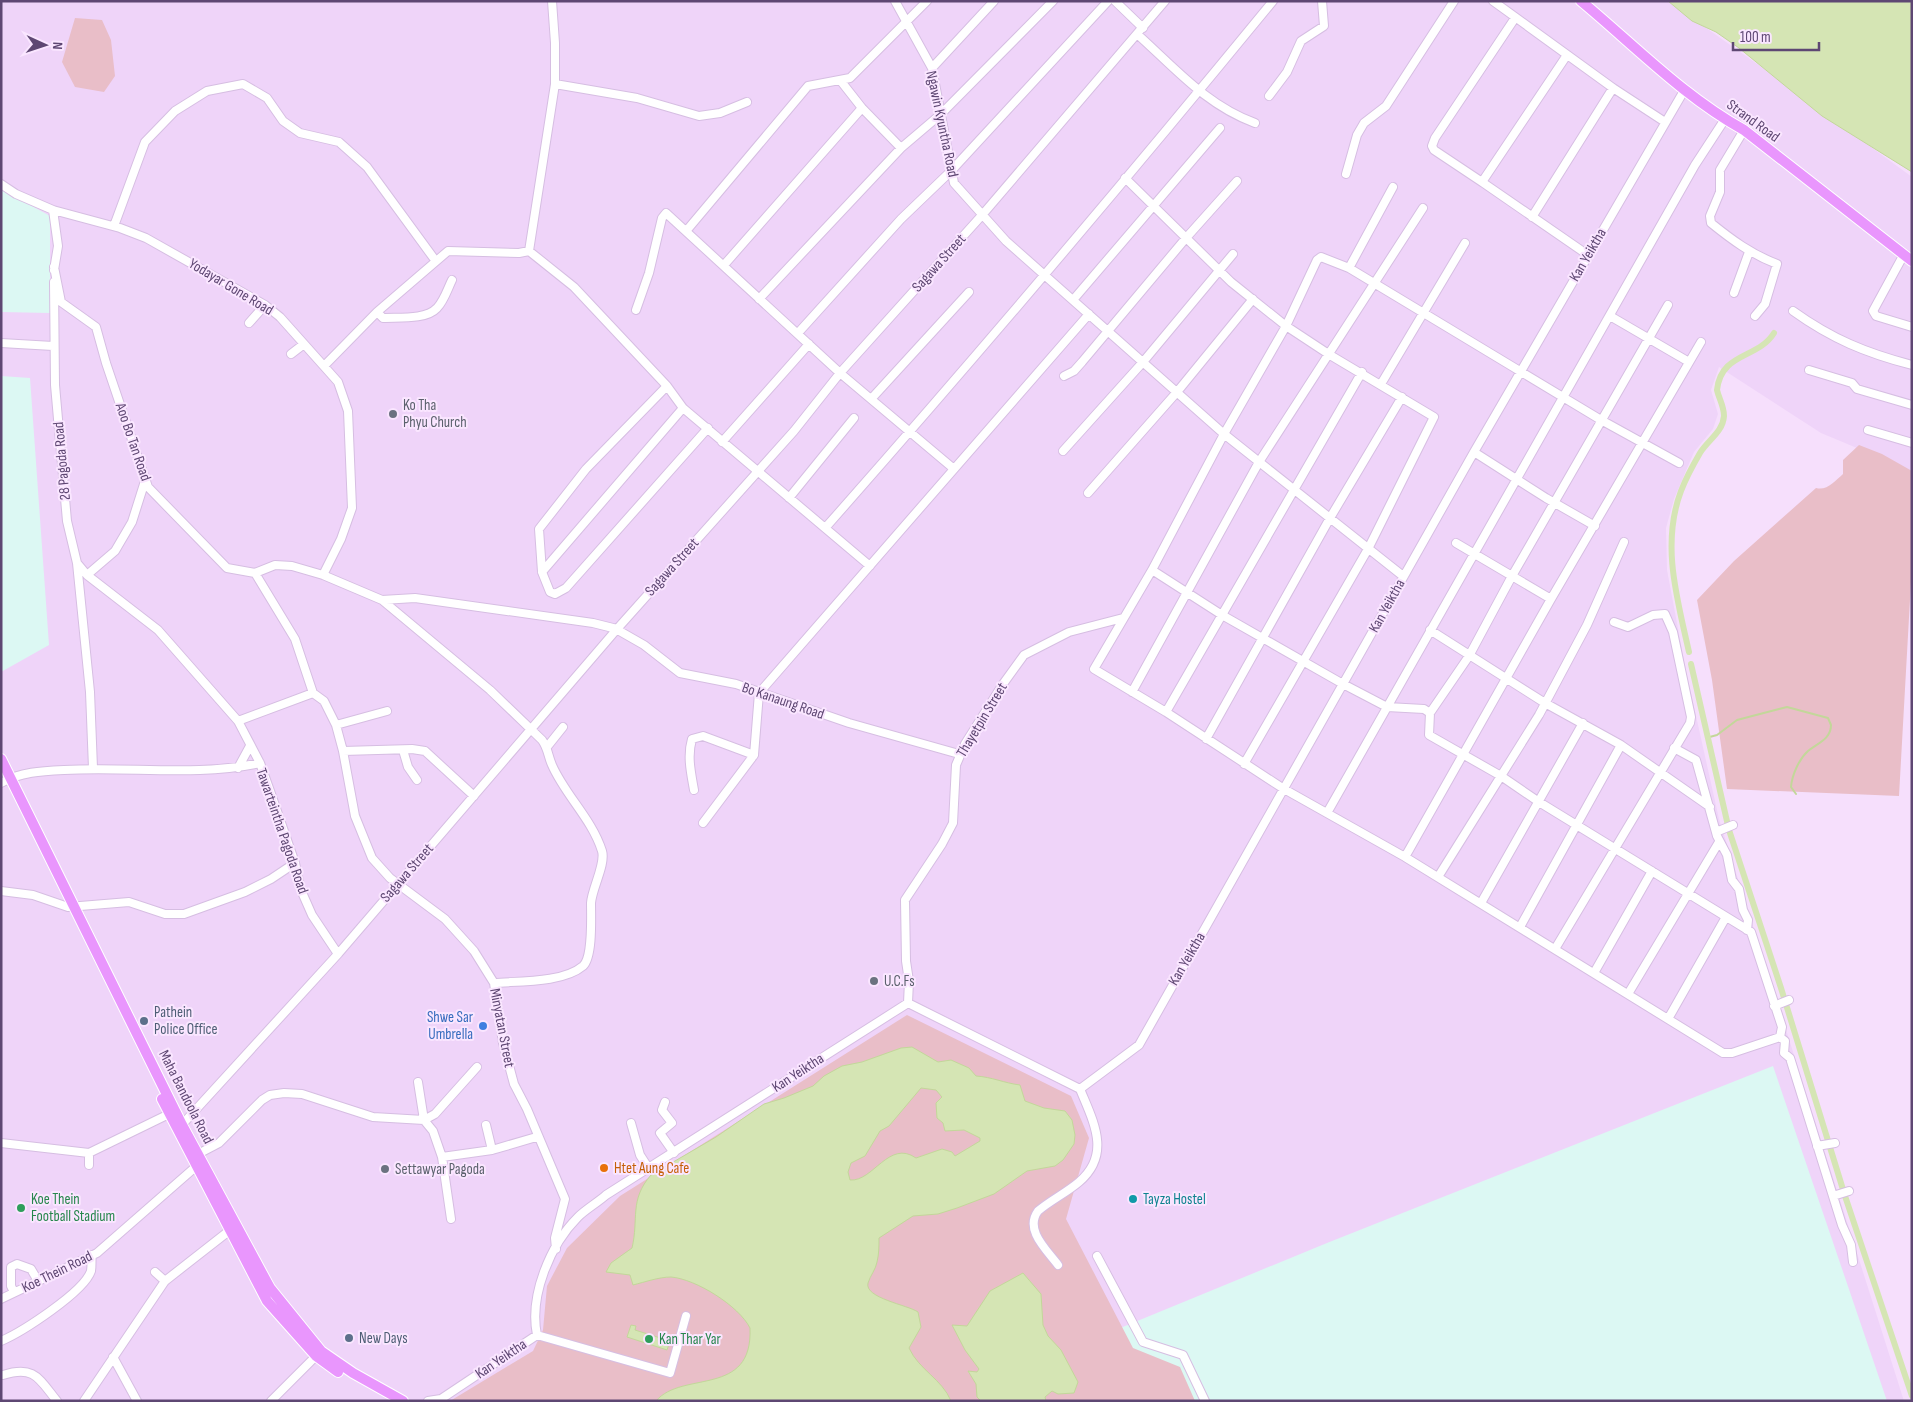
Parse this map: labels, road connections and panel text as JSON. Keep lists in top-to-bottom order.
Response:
{
  "streets": {
    "main road": ["Strand Road", "Maha Bandoola Road"],
    "street": [
      "Ngawin Kyuntha Road",
      "Kan Yeiktha",
      "Sagawa Street",
      "Yodayar Gone Road",
      "Aoo Bo Tan Road",
      "28 Pagoda Road",
      "Bo Kanaung Road",
      "Thayetpin Street",
      "Tawarteintha Pagoda Road",
      "Minyatan Street",
      "Koe Thein Road"
    ]
  },
  "crossings": [
    ["Strand Road", "Kan Yeiktha"],
    ["Ngawin Kyuntha Road", "Kan Yeiktha"],
    ["Ngawin Kyuntha Road", "Sagawa Street"],
    ["Kan Yeiktha", "Thayetpin Street"],
    ["Kan Yeiktha", "Minyatan Street"],
    ["Sagawa Street", "Bo Kanaung Road"],
    ["Sagawa Street", "Tawarteintha Pagoda Road"],
    ["Sagawa Street", "Minyatan Street"],
    ["Sagawa Street", "Maha Bandoola Road"],
    ["Yodayar Gone Road", "Aoo Bo Tan Road"],
    ["Yodayar Gone Road", "28 Pagoda Road"],
    ["Yodayar Gone Road", "Bo Kanaung Road"],
    ["Aoo Bo Tan Road", "28 Pagoda Road"],
    ["Aoo Bo Tan Road", "Bo Kanaung Road"],
    ["Aoo Bo Tan Road", "Minyatan Street"],
    ["28 Pagoda Road", "Tawarteintha Pagoda Road"],
    ["Bo Kanaung Road", "Thayetpin Street"],
    ["Maha Bandoola Road", "Koe Thein Road"]
  ],
  "places": [
    "Ko Tha Phyu Church",
    "U.C.Fs",
    "Pathein Police Office",
    "Shwe Sar Umbrella",
    "Htet Aung Cafe",
    "Settawyar Pagoda",
    "Tayza Hostel",
    "Koe Thein Football Stadium",
    "New Days",
    "Kan Thar Yar"
  ],
  "scale_bar": "100 m",
  "north": "right"
}
